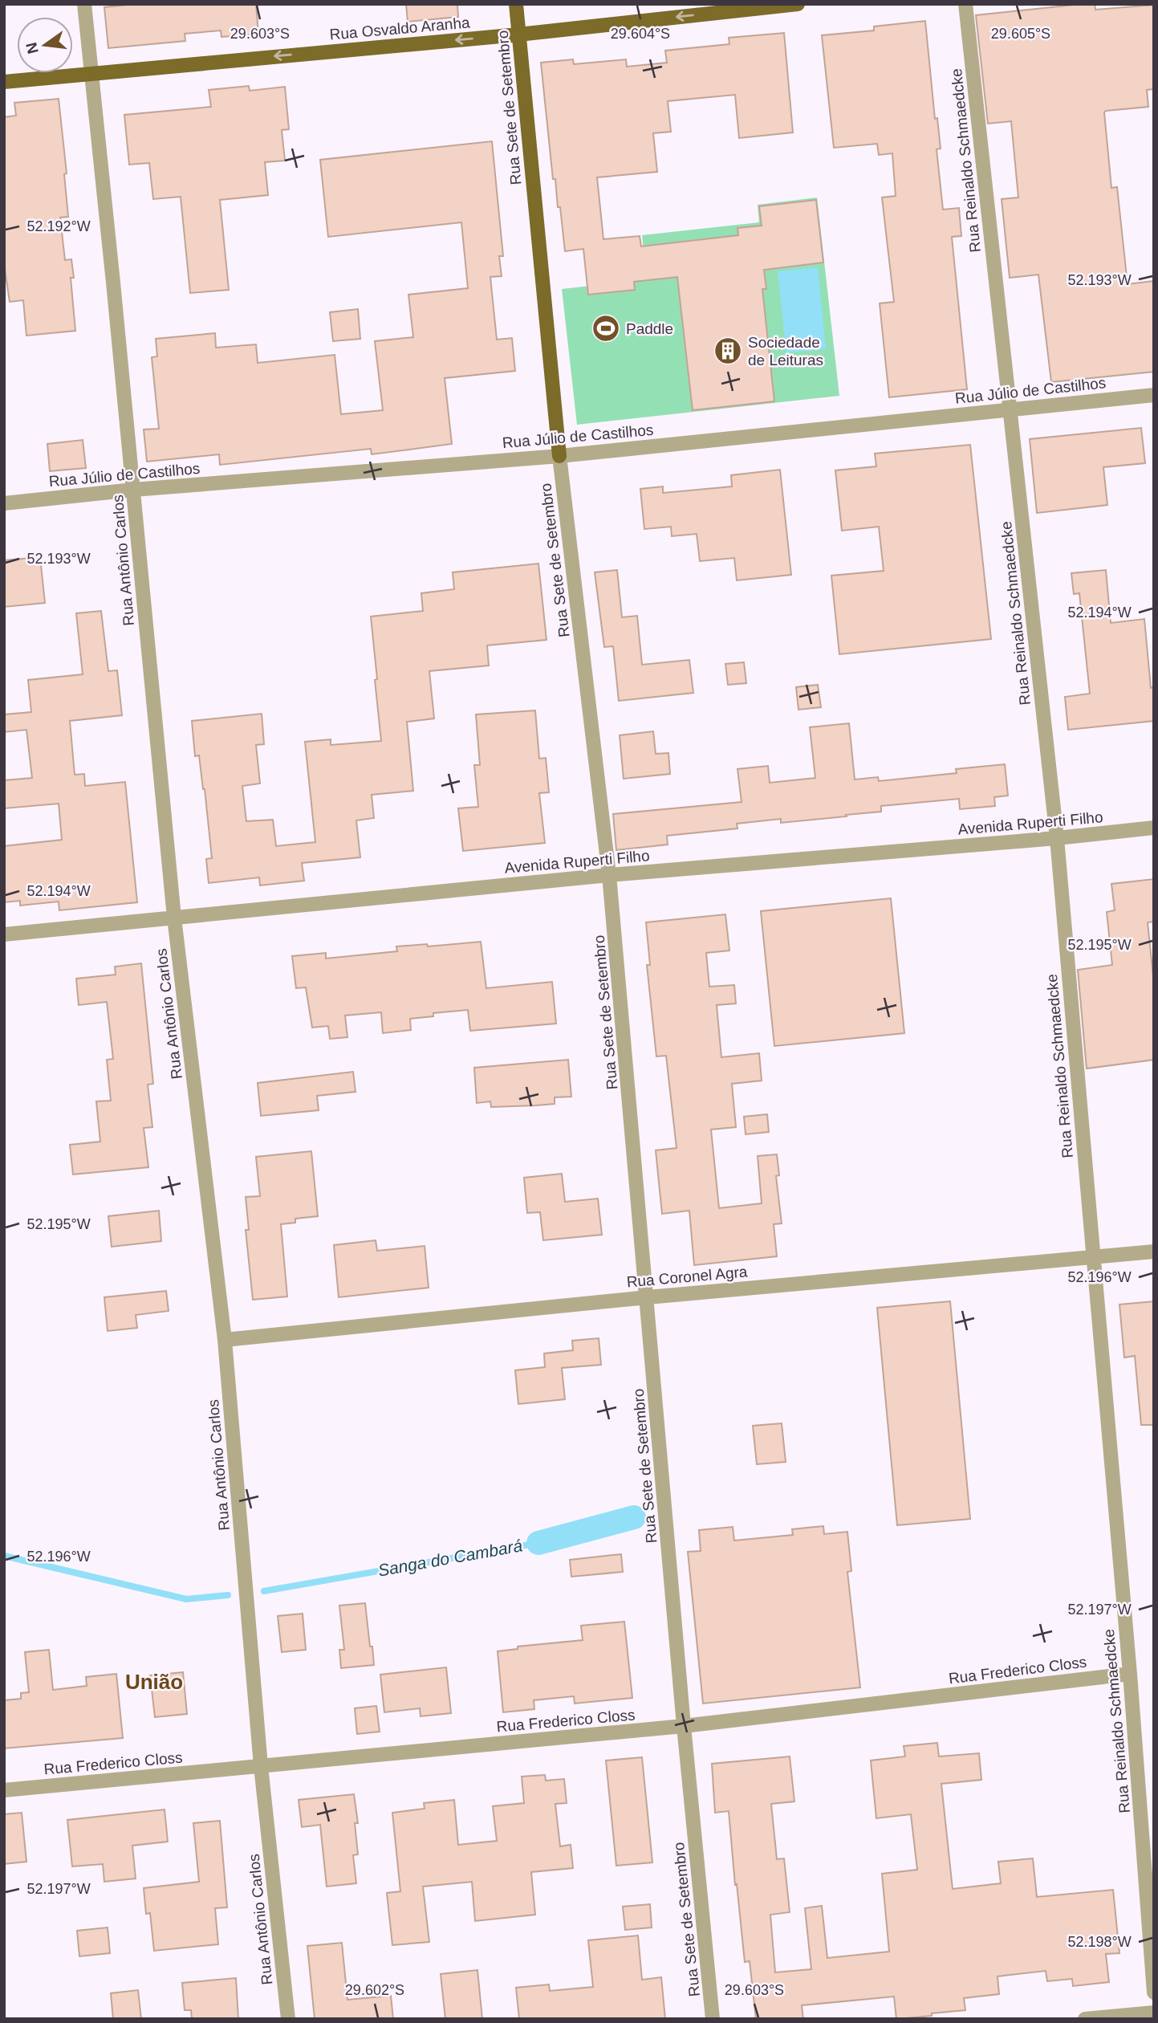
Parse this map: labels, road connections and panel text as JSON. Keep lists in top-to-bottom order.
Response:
{
  "streets": {
    "main road": ["Rua Osvaldo Aranha", "Rua Sete de Setembro"],
    "street": [
      "Rua Reinaldo Schmaedcke",
      "Rua Júlio de Castilhos",
      "Rua Antônio Carlos",
      "Avenida Ruperti Filho",
      "Rua Coronel Agra",
      "Rua Frederico Closs"
    ]
  },
  "crossings": [
    ["Rua Osvaldo Aranha", "Rua Sete de Setembro"],
    ["Rua Osvaldo Aranha", "Rua Antônio Carlos"],
    ["Rua Sete de Setembro", "Rua Júlio de Castilhos"],
    ["Rua Sete de Setembro", "Avenida Ruperti Filho"],
    ["Rua Sete de Setembro", "Rua Coronel Agra"],
    ["Rua Sete de Setembro", "Rua Frederico Closs"],
    ["Rua Reinaldo Schmaedcke", "Rua Júlio de Castilhos"],
    ["Rua Reinaldo Schmaedcke", "Avenida Ruperti Filho"],
    ["Rua Reinaldo Schmaedcke", "Rua Coronel Agra"],
    ["Rua Reinaldo Schmaedcke", "Rua Frederico Closs"],
    ["Rua Júlio de Castilhos", "Rua Antônio Carlos"],
    ["Rua Antônio Carlos", "Avenida Ruperti Filho"],
    ["Rua Antônio Carlos", "Rua Coronel Agra"],
    ["Rua Antônio Carlos", "Rua Frederico Closs"]
  ],
  "one_way": ["Rua Osvaldo Aranha"],
  "districts": ["União"],
  "water": ["Sanga do Cambará"],
  "places": {
    "sports": ["Paddle"],
    "building": ["Sociedade de Leituras"]
  },
  "north": "left",
  "coordinates": [
    "29.603°S",
    "29.604°S",
    "29.605°S",
    "52.192°W",
    "52.193°W",
    "52.194°W",
    "52.195°W",
    "52.196°W",
    "52.197°W",
    "52.198°W",
    "29.602°S"
  ]
}
